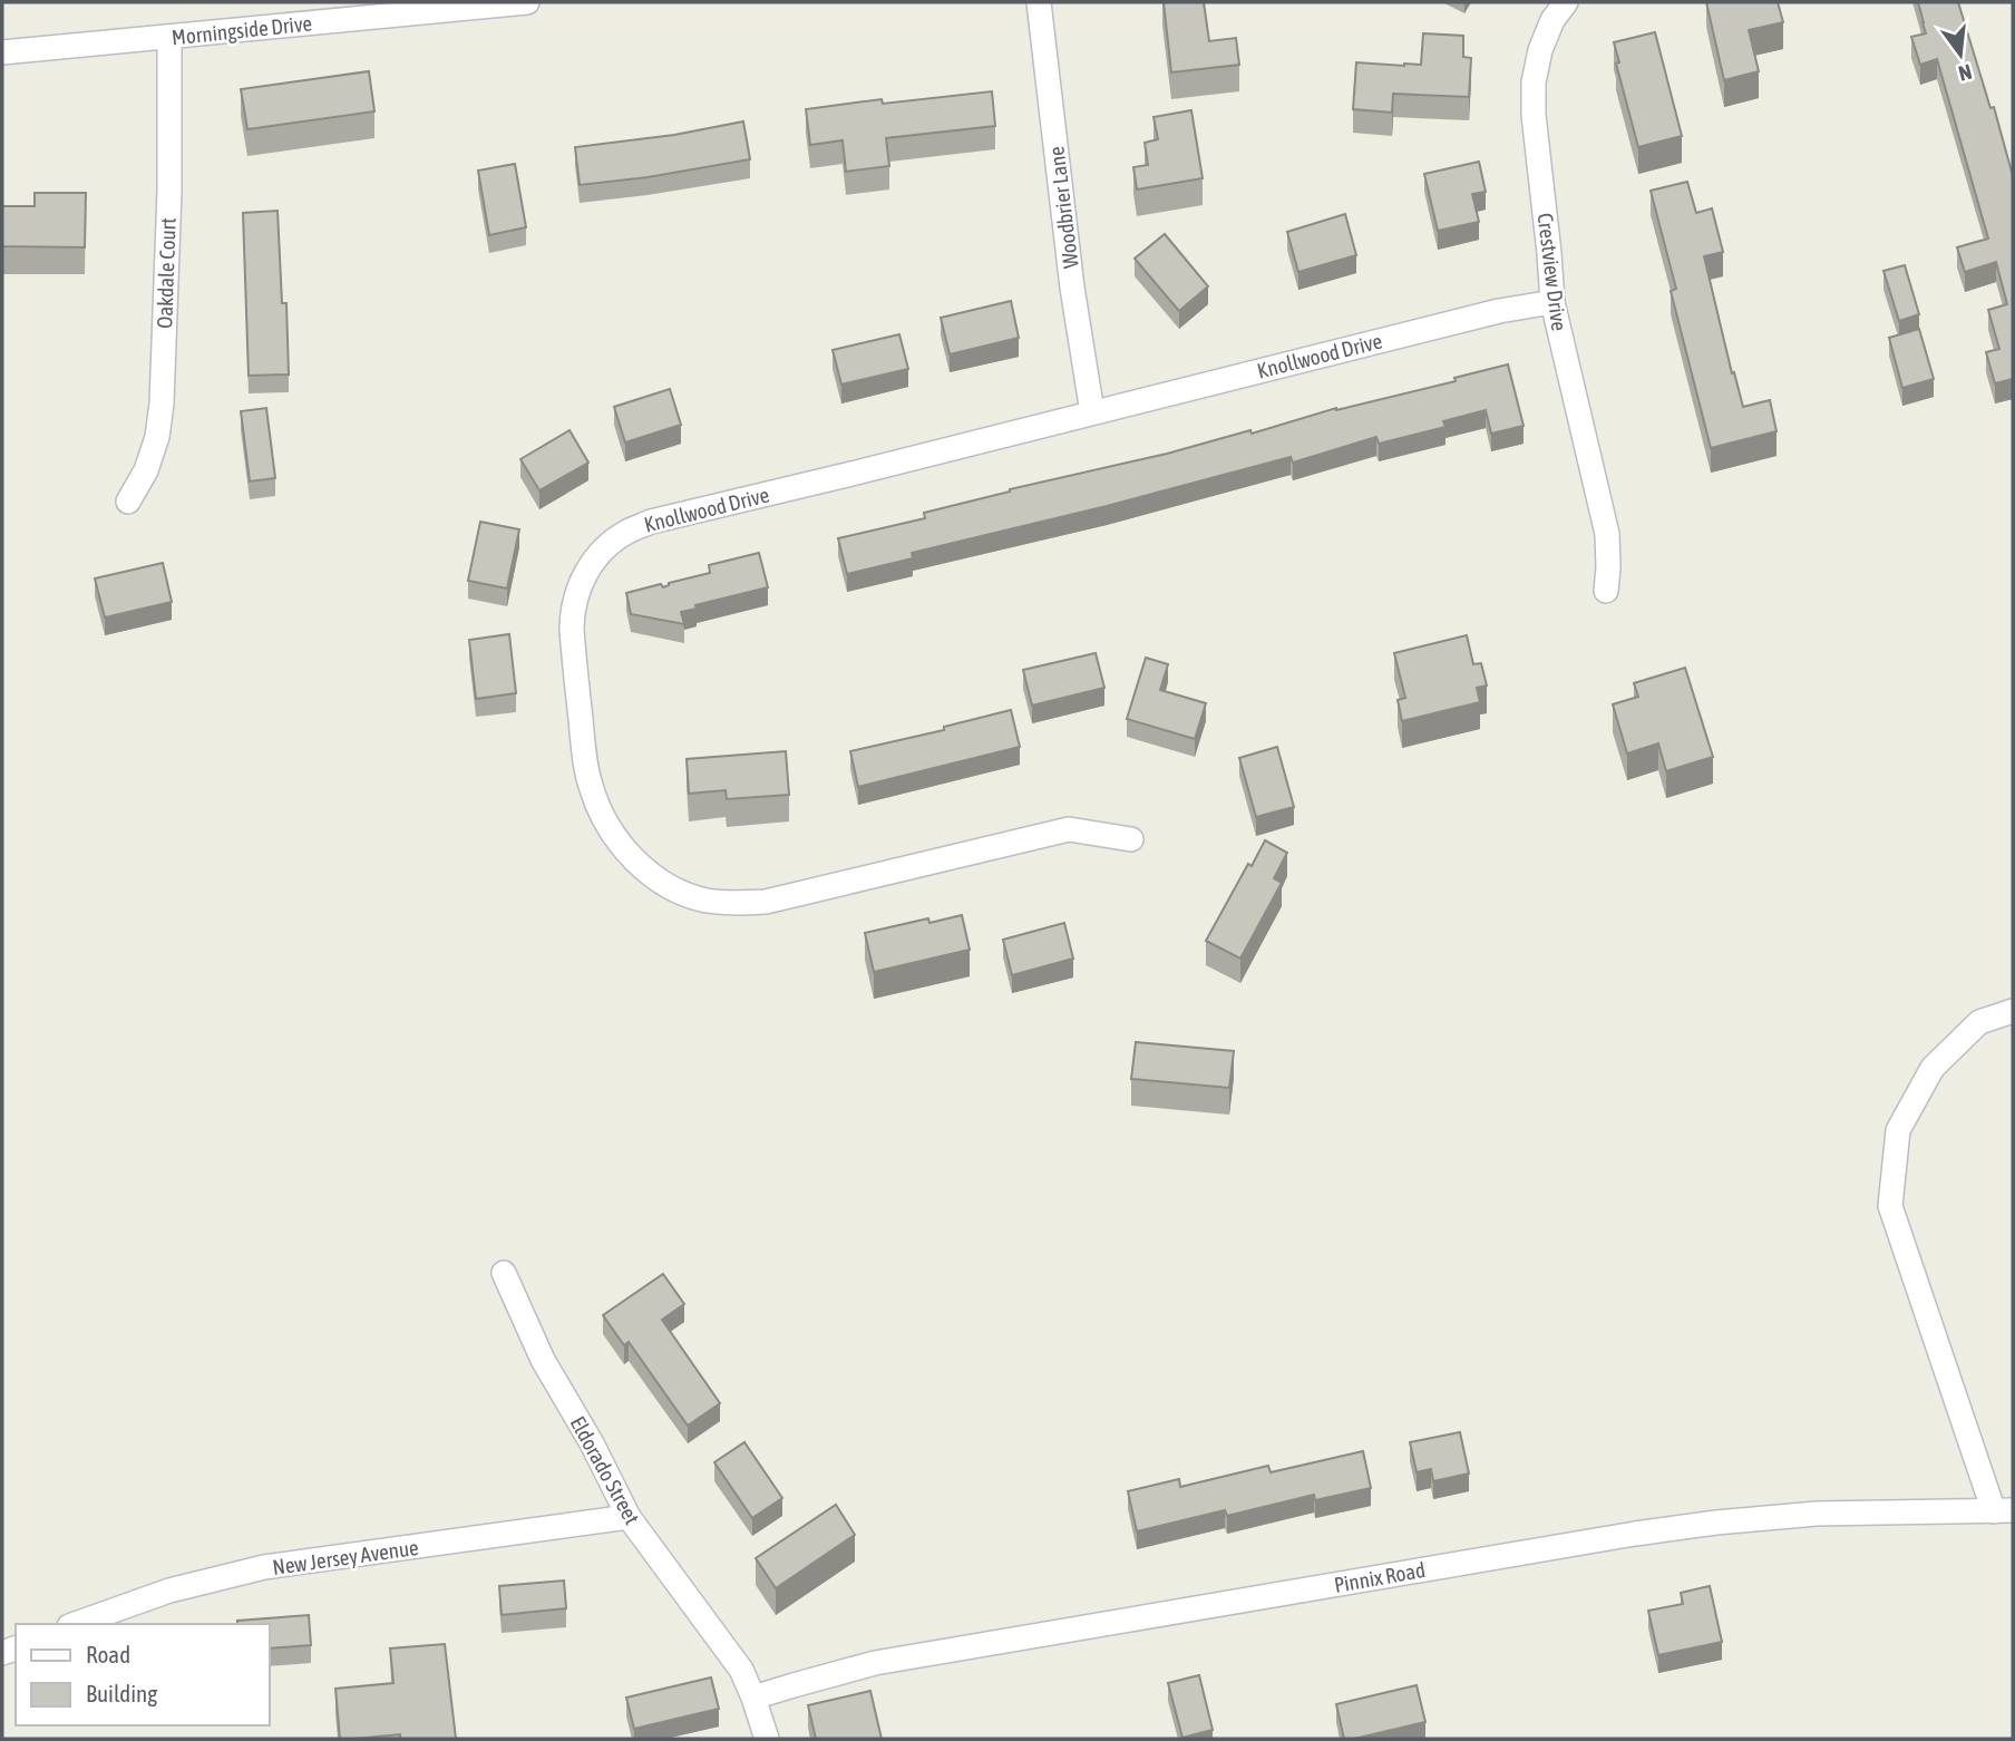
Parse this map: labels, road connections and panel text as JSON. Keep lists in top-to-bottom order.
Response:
{
  "streets": {
    "street": [
      "Morningside Drive",
      "Woodbrier Lane",
      "Crestview Drive",
      "Oakdale Court",
      "Knollwood Drive",
      "Eldorado Street",
      "New Jersey Avenue",
      "Pinnix Road"
    ]
  },
  "crossings": [
    ["Morningside Drive", "Oakdale Court"],
    ["Woodbrier Lane", "Knollwood Drive"],
    ["Crestview Drive", "Knollwood Drive"],
    ["Eldorado Street", "New Jersey Avenue"],
    ["Eldorado Street", "Pinnix Road"]
  ],
  "legend": ["Road", "Building"],
  "north": "bottom"
}
